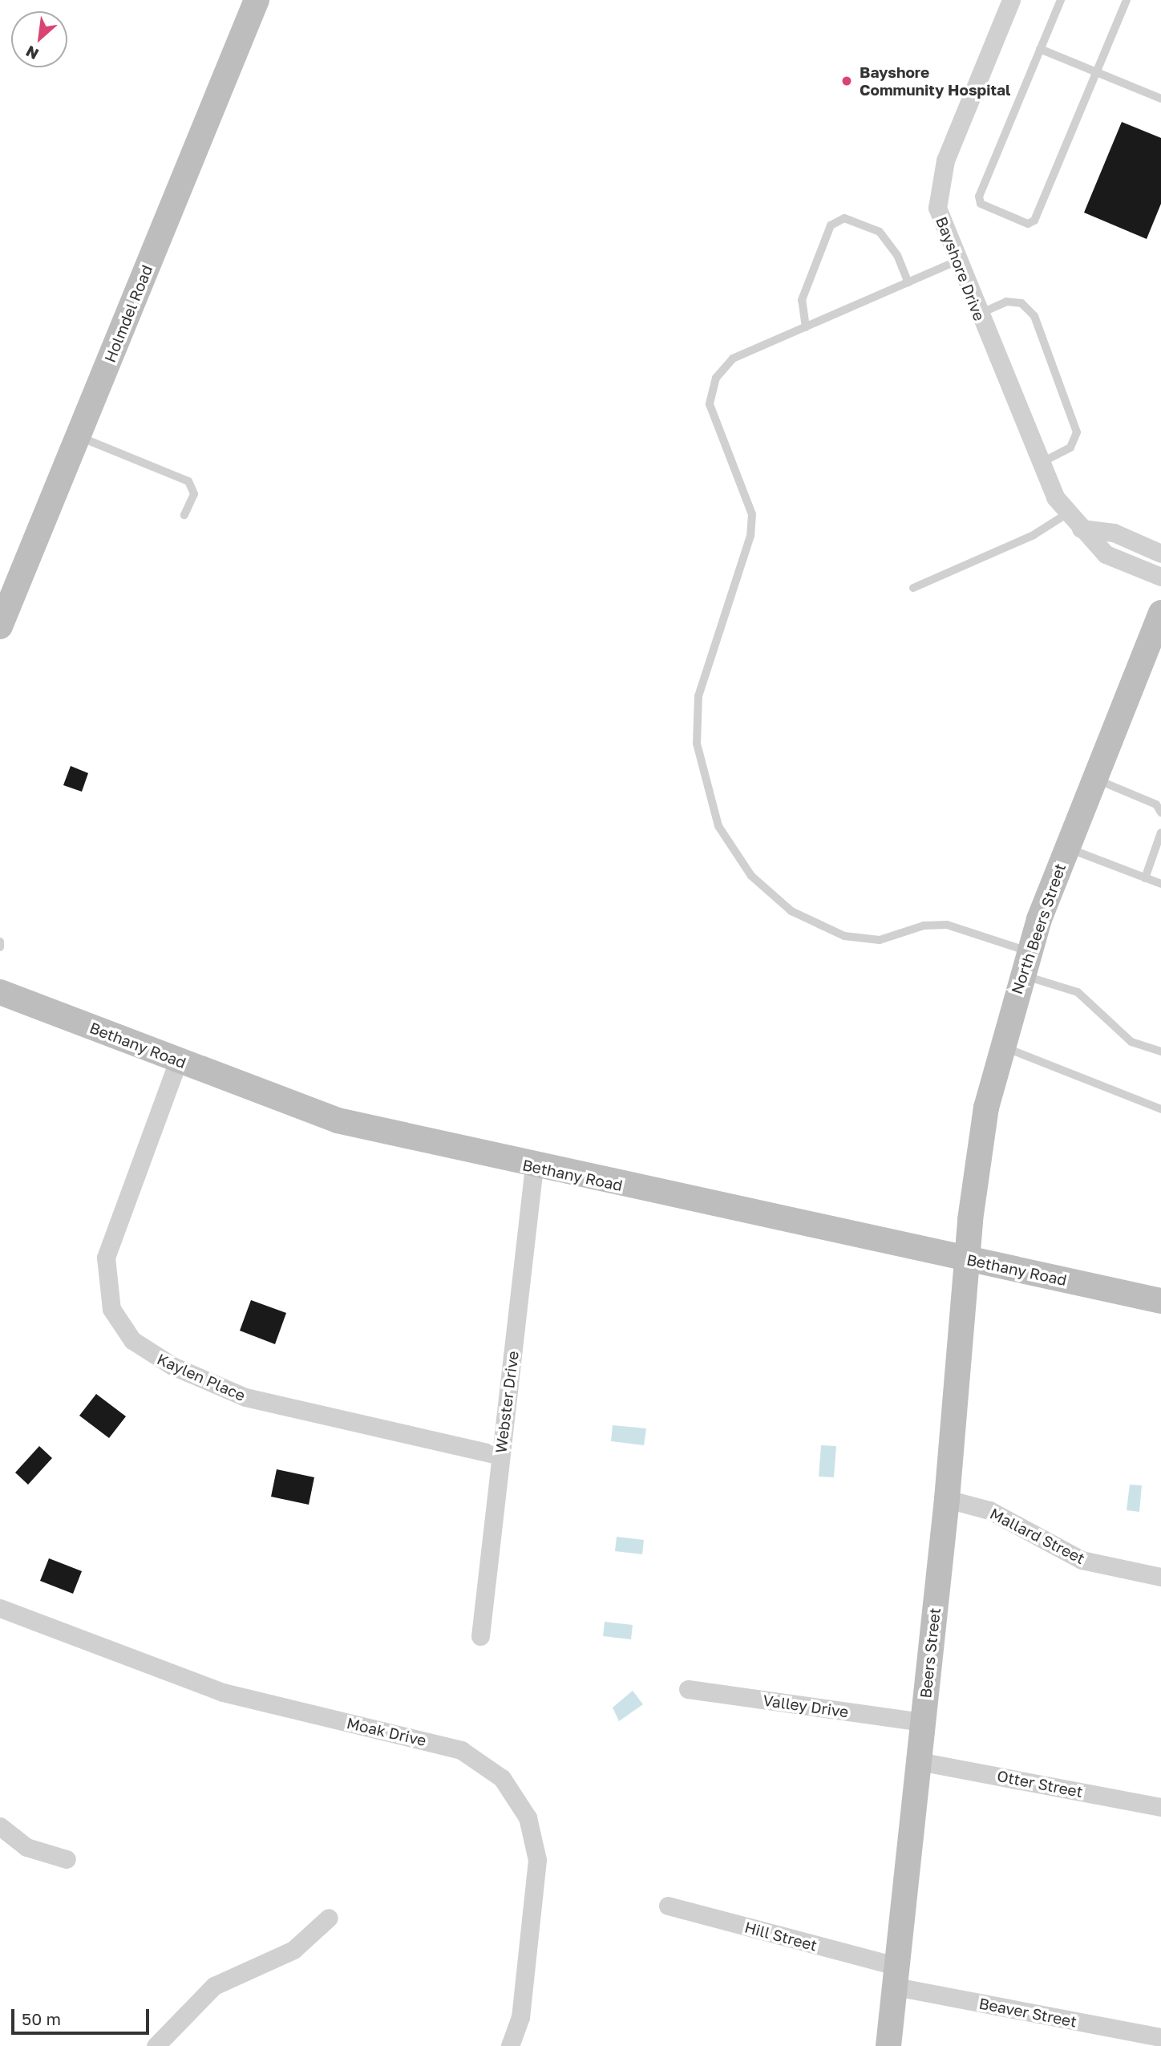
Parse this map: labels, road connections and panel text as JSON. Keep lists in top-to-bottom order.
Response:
{
  "streets": {
    "street": [
      "Bayshore Drive",
      "Holmdel Road",
      "North Beers Street",
      "Bethany Road",
      "Kaylen Place",
      "Webster Drive",
      "Mallard Street",
      "Beers Street",
      "Valley Drive",
      "Moak Drive",
      "Otter Street",
      "Hill Street",
      "Beaver Street"
    ]
  },
  "crossings": [
    ["North Beers Street", "Bethany Road"],
    ["North Beers Street", "Beers Street"],
    ["Bethany Road", "Kaylen Place"],
    ["Bethany Road", "Webster Drive"],
    ["Bethany Road", "Beers Street"],
    ["Kaylen Place", "Webster Drive"],
    ["Mallard Street", "Beers Street"],
    ["Beers Street", "Valley Drive"],
    ["Beers Street", "Otter Street"],
    ["Beers Street", "Hill Street"],
    ["Beers Street", "Beaver Street"],
    ["Hill Street", "Beaver Street"]
  ],
  "places": ["Bayshore Community Hospital"],
  "scale_bar": "50 m",
  "north": "bottom left"
}
